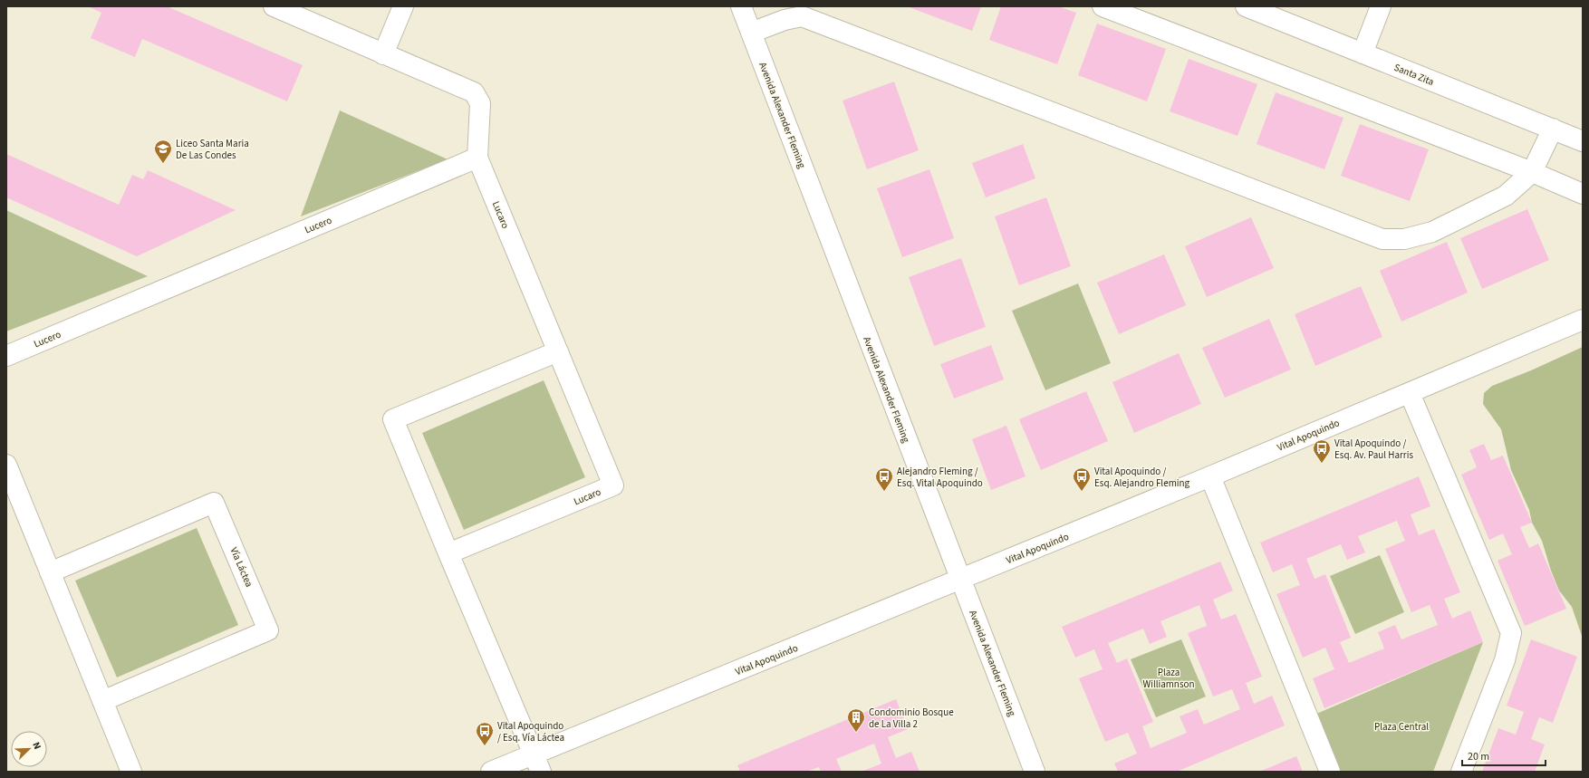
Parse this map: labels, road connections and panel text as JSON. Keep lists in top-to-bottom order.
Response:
{
  "streets": {
    "street": [
      "Santa Zita",
      "Avenida Alexander Fleming",
      "Lucaro",
      "Lucero",
      "Vital Apoquindo",
      "Vía Láctea"
    ]
  },
  "crossings": [
    ["Avenida Alexander Fleming", "Vital Apoquindo"],
    ["Lucaro", "Lucero"]
  ],
  "parks": ["Plaza Williamnson", "Plaza Central"],
  "places": {
    "school or university": ["Liceo Santa Maria De Las Condes"],
    "bus stop": [
      "Vital Apoquindo / Esq. Av. Paul Harris",
      "Alejandro Fleming / Esq. Vital Apoquindo",
      "Vital Apoquindo / Esq. Alejandro Fleming",
      "Vital Apoquindo / Esq. Vía Láctea"
    ],
    "building": ["Condominio Bosque de La Villa 2"]
  },
  "scale_bar": "20 m",
  "north": "top right"
}
